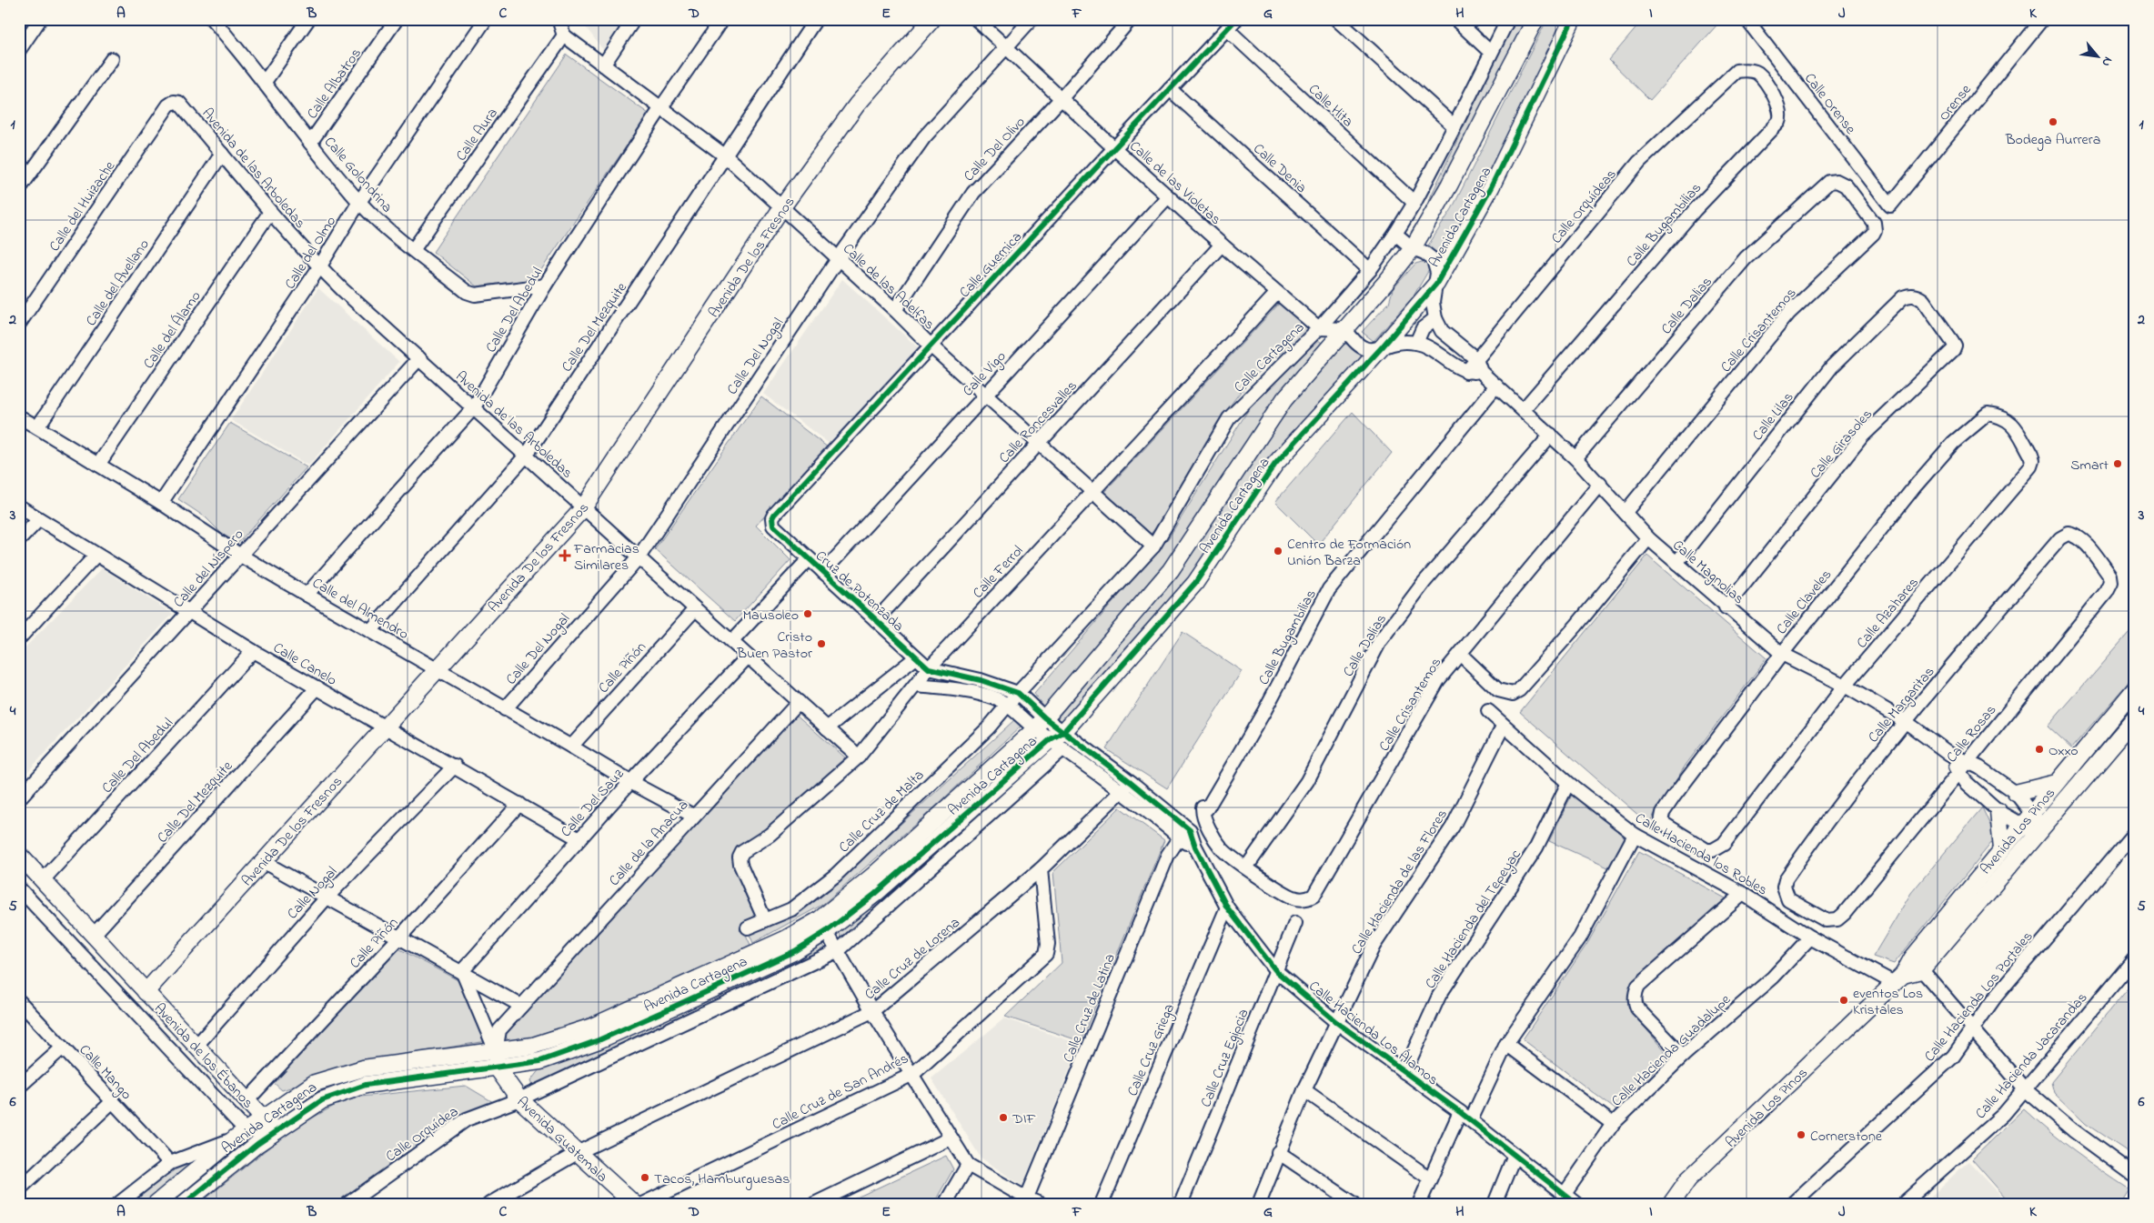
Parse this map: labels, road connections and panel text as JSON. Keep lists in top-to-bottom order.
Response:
{
  "streets": {
    "street": [
      "Calle Albatros",
      "Orense",
      "Calle Orense",
      "Calle Hita",
      "Calle Aura",
      "Calle Del Olivo",
      "Avenida de las Arboledas",
      "Calle Denia",
      "Calle Golondrina",
      "Calle de las Violetas",
      "Calle del Huizache",
      "Calle Orquídeas",
      "Avenida Cartagena",
      "Calle Bugambilias",
      "Calle del Olmo",
      "Avenida De los Fresnos",
      "Calle Guernica",
      "Calle del Avellano",
      "Calle de las Adelfas",
      "Calle Dalias",
      "Calle Del Abedul",
      "Calle Del Mezquite",
      "Calle del Álamo",
      "Calle Crisantemos",
      "Calle Del Nogal",
      "Calle Cartagena",
      "Calle Vigo",
      "Calle Lilas",
      "Calle Roncesvalles",
      "Calle Girasoles",
      "Calle del Níspero",
      "Calle Ferrol",
      "Calle Magnolias",
      "Cruz de Potenzada",
      "Calle Claveles",
      "Calle del Almendro",
      "Calle Azahares",
      "Calle Canelo",
      "Calle Piñón",
      "Calle Margaritas",
      "Calle Rosas",
      "Calle Del Sauz",
      "Calle Cruz de Malta",
      "Avenida Los Pinos",
      "Calle de la Anacua",
      "Calle Hacienda los Robles",
      "Calle Hacienda de las Flores",
      "Calle Nogal",
      "Calle Hacienda del Tepeyac",
      "Calle Cruz de Lorena",
      "Calle Hacienda Los Portales",
      "Calle Cruz de Latina",
      "Calle Hacienda Los Álamos",
      "Calle Cruz Griega",
      "Calle Hacienda Guadalupe",
      "Avenida de los Ébanos",
      "Calle Hacienda Jacarandas",
      "Calle Cruz Egipcia",
      "Calle Mango",
      "Calle Cruz de San Andrés",
      "Calle Orquídea",
      "Avenida Guatemala"
    ]
  },
  "crossings": [
    ["Calle Albatros", "Calle Golondrina"],
    ["Orense", "Calle Orense"],
    ["Calle Hita", "Calle Guernica"],
    ["Calle Hita", "Calle Cartagena"],
    ["Calle Aura", "Calle Golondrina"],
    ["Calle Aura", "Calle de las Adelfas"],
    ["Calle Del Olivo", "Calle de las Violetas"],
    ["Calle Del Olivo", "Calle de las Adelfas"],
    ["Avenida de las Arboledas", "Calle del Huizache"],
    ["Avenida de las Arboledas", "Calle del Olmo"],
    ["Avenida de las Arboledas", "Avenida De los Fresnos"],
    ["Avenida de las Arboledas", "Calle del Avellano"],
    ["Avenida de las Arboledas", "Calle Del Abedul"],
    ["Avenida de las Arboledas", "Calle Del Mezquite"],
    ["Avenida de las Arboledas", "Calle del Álamo"],
    ["Avenida de las Arboledas", "Calle Del Nogal"],
    ["Avenida de las Arboledas", "Calle del Níspero"],
    ["Avenida de las Arboledas", "Calle Ferrol"],
    ["Avenida de las Arboledas", "Calle Piñón"],
    ["Avenida de las Arboledas", "Calle Del Sauz"],
    ["Avenida de las Arboledas", "Calle de la Anacua"],
    ["Calle Denia", "Calle Guernica"],
    ["Calle Denia", "Calle Cartagena"],
    ["Calle Golondrina", "Calle del Olmo"],
    ["Calle Golondrina", "Calle Del Abedul"],
    ["Calle de las Violetas", "Calle Guernica"],
    ["Calle de las Violetas", "Calle Del Nogal"],
    ["Calle de las Violetas", "Calle Cartagena"],
    ["Calle de las Violetas", "Calle Vigo"],
    ["Calle de las Violetas", "Calle Roncesvalles"],
    ["Calle de las Violetas", "Calle Ferrol"],
    ["Calle Orquídeas", "Calle Bugambilias"],
    ["Calle Orquídeas", "Calle Magnolias"],
    ["Avenida Cartagena", "Calle de la Anacua"],
    ["Avenida Cartagena", "Avenida de los Ébanos"],
    ["Avenida Cartagena", "Avenida Guatemala"],
    ["Calle Bugambilias", "Calle Dalias"],
    ["Calle Bugambilias", "Calle Crisantemos"],
    ["Calle Bugambilias", "Calle Magnolias"],
    ["Calle del Olmo", "Calle del Almendro"],
    ["Avenida De los Fresnos", "Calle de las Adelfas"],
    ["Avenida De los Fresnos", "Calle del Almendro"],
    ["Avenida De los Fresnos", "Calle Canelo"],
    ["Avenida De los Fresnos", "Avenida de los Ébanos"],
    ["Calle Guernica", "Calle de las Adelfas"],
    ["Calle Guernica", "Cruz de Potenzada"],
    ["Calle del Avellano", "Calle del Almendro"],
    ["Calle de las Adelfas", "Calle Del Abedul"],
    ["Calle de las Adelfas", "Calle Del Mezquite"],
    ["Calle de las Adelfas", "Calle Del Nogal"],
    ["Calle de las Adelfas", "Calle Cartagena"],
    ["Calle de las Adelfas", "Calle Vigo"],
    ["Calle de las Adelfas", "Calle Roncesvalles"],
    ["Calle de las Adelfas", "Calle Ferrol"],
    ["Calle Dalias", "Calle Crisantemos"],
    ["Calle Dalias", "Calle Magnolias"],
    ["Calle Del Abedul", "Calle del Almendro"],
    ["Calle Del Abedul", "Calle Canelo"],
    ["Calle Del Abedul", "Avenida de los Ébanos"],
    ["Calle Del Mezquite", "Calle del Almendro"],
    ["Calle Del Mezquite", "Calle Canelo"],
    ["Calle Del Mezquite", "Avenida de los Ébanos"],
    ["Calle del Álamo", "Calle del Almendro"],
    ["Calle Crisantemos", "Calle Magnolias"],
    ["Calle Del Nogal", "Calle del Almendro"],
    ["Calle Cartagena", "Calle Cruz de Malta"],
    ["Calle Vigo", "Cruz de Potenzada"],
    ["Calle Lilas", "Calle Girasoles"],
    ["Calle Lilas", "Calle Magnolias"],
    ["Calle Roncesvalles", "Cruz de Potenzada"],
    ["Calle Girasoles", "Calle Magnolias"],
    ["Calle del Níspero", "Calle del Almendro"],
    ["Calle del Níspero", "Calle Canelo"],
    ["Calle Ferrol", "Cruz de Potenzada"],
    ["Calle Ferrol", "Calle Cruz de Malta"],
    ["Calle Magnolias", "Calle Claveles"],
    ["Calle Magnolias", "Calle Azahares"],
    ["Calle Magnolias", "Calle Margaritas"],
    ["Calle Magnolias", "Calle Rosas"],
    ["Calle Magnolias", "Avenida Los Pinos"],
    ["Calle Claveles", "Calle Azahares"],
    ["Calle del Almendro", "Calle Piñón"],
    ["Calle del Almendro", "Calle Del Sauz"],
    ["Calle del Almendro", "Calle de la Anacua"],
    ["Calle Canelo", "Calle Piñón"],
    ["Calle Canelo", "Calle Del Sauz"],
    ["Calle Canelo", "Calle Nogal"],
    ["Calle Piñón", "Avenida de los Ébanos"],
    ["Calle Margaritas", "Calle Rosas"],
    ["Avenida Los Pinos", "Calle Hacienda los Robles"],
    ["Calle Hacienda los Robles", "Calle Hacienda de las Flores"],
    ["Calle Hacienda los Robles", "Calle Hacienda del Tepeyac"],
    ["Calle Hacienda los Robles", "Calle Hacienda Guadalupe"],
    ["Calle Hacienda de las Flores", "Calle Hacienda Los Álamos"],
    ["Calle Nogal", "Avenida de los Ébanos"],
    ["Calle Hacienda del Tepeyac", "Calle Hacienda Los Álamos"],
    ["Calle Cruz de Lorena", "Calle Cruz de San Andrés"],
    ["Calle Cruz de Lorena", "Avenida Guatemala"],
    ["Calle Cruz de Latina", "Calle Hacienda Los Álamos"],
    ["Calle Hacienda Los Álamos", "Calle Cruz Griega"],
    ["Calle Hacienda Los Álamos", "Calle Hacienda Guadalupe"],
    ["Calle Hacienda Los Álamos", "Calle Cruz Egipcia"],
    ["Calle Orquídea", "Avenida Guatemala"]
  ],
  "places": {
    "other": [
      "Bodega Aurrera",
      "Smart",
      "Centro de Formación Unión Barza",
      "Mausoleo",
      "Cristo Buen Pastor",
      "Oxxo",
      "eventos Los Kristales",
      "DIF",
      "Cornerstone",
      "Tacos, Hamburguesas"
    ],
    "health": ["Farmacias Similares"]
  },
  "north": "bottom right",
  "grid": {
    "columns": [
      "A",
      "B",
      "C",
      "D",
      "E",
      "F",
      "G",
      "H",
      "I",
      "J",
      "K"
    ],
    "rows": [
      "1",
      "2",
      "3",
      "4",
      "5",
      "6"
    ]
  }
}
